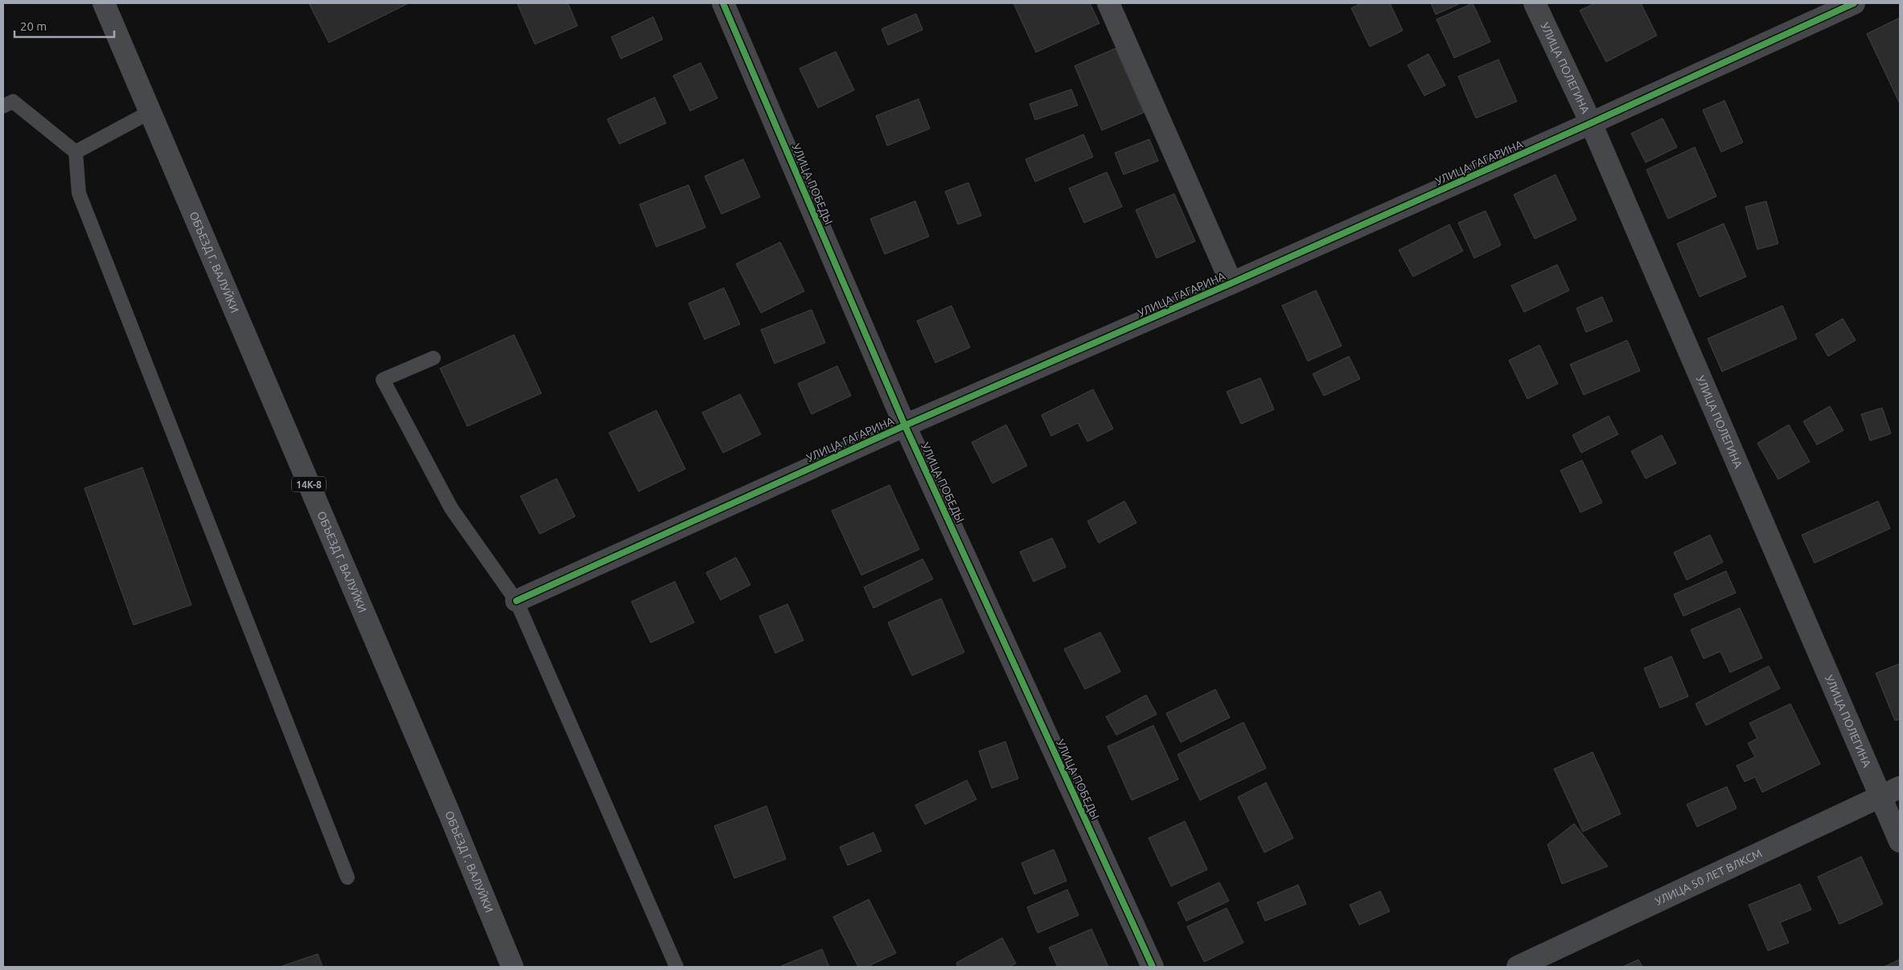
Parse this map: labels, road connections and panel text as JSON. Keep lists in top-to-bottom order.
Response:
{
  "streets": {
    "main road": ["ОБЪЕЗД Г. ВАЛУЙКИ", "14К-8"],
    "street": [
      "УЛИЦА ПОЛЕГИНА",
      "УЛИЦА ГАГАРИНА",
      "УЛИЦА ПОБЕДЫ",
      "УЛИЦА 50 ЛЕТ ВЛКСМ"
    ]
  },
  "crossings": [
    ["УЛИЦА ПОЛЕГИНА", "УЛИЦА ГАГАРИНА"],
    ["УЛИЦА ПОЛЕГИНА", "УЛИЦА 50 ЛЕТ ВЛКСМ"],
    ["УЛИЦА ГАГАРИНА", "УЛИЦА ПОБЕДЫ"]
  ],
  "scale_bar": "20 m"
}
